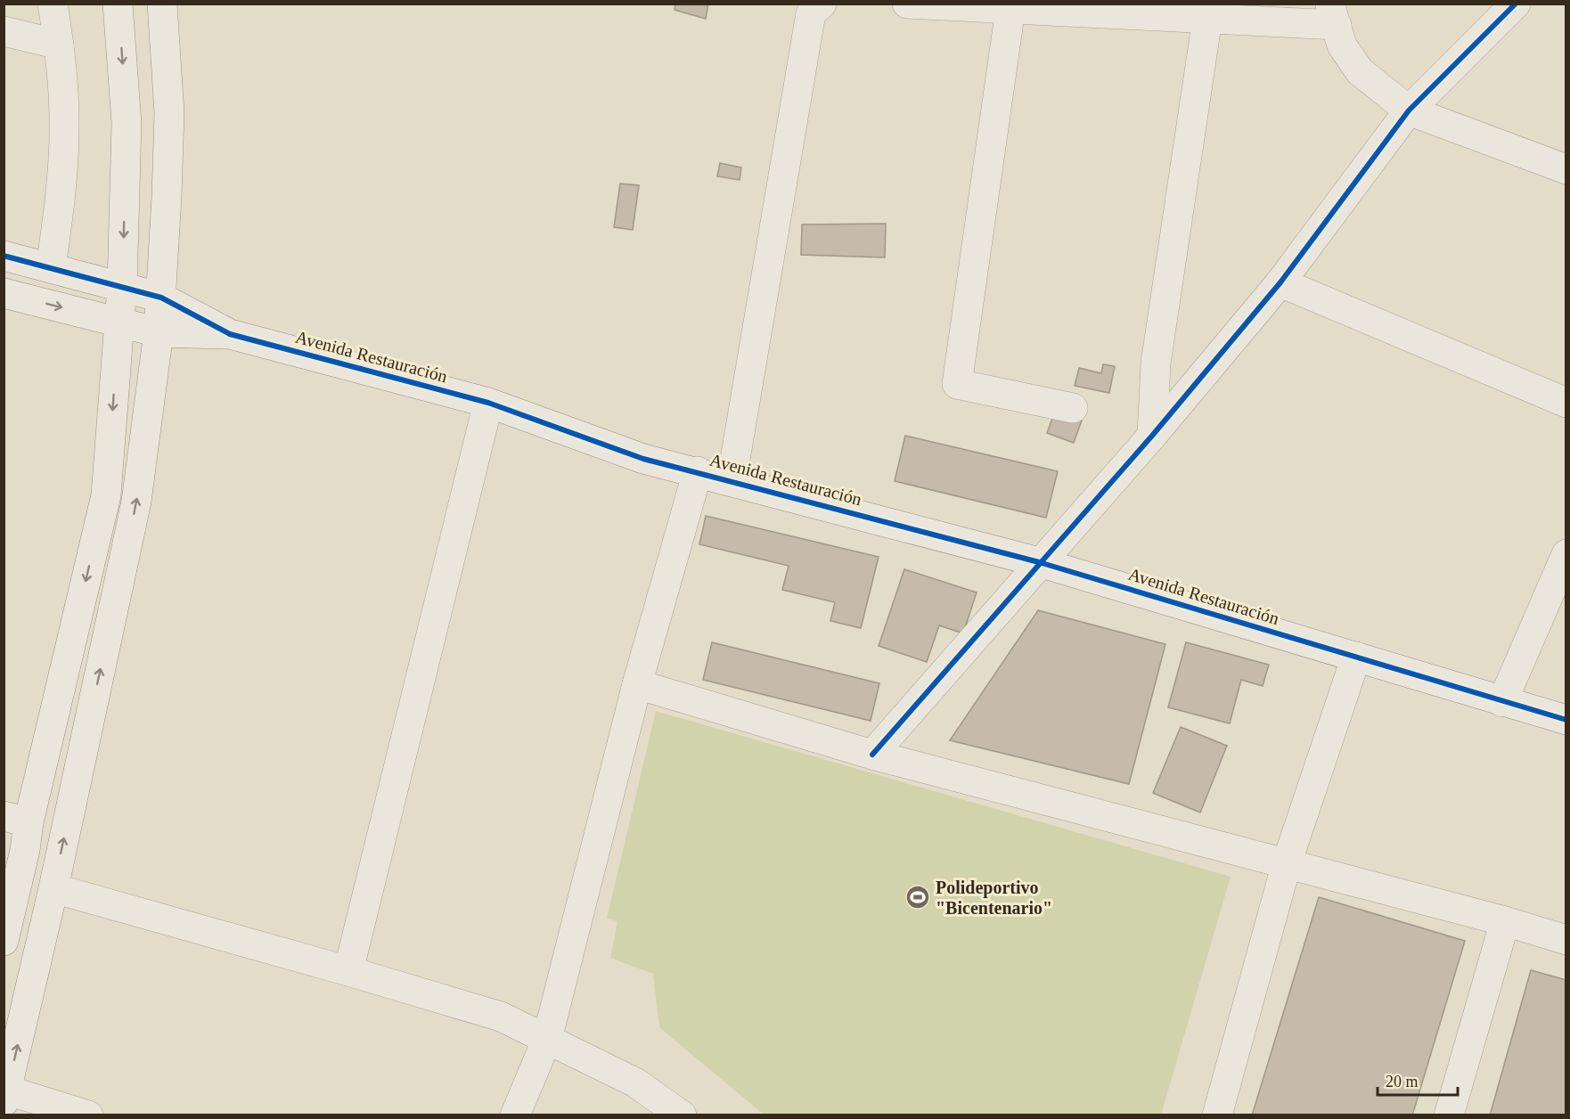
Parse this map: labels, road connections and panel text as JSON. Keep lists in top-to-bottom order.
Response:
{
  "streets": {
    "street": ["Avenida Restauración"]
  },
  "places": {
    "sports": ["Polideportivo \"Bicentenario\""]
  },
  "scale_bar": "20 m"
}
